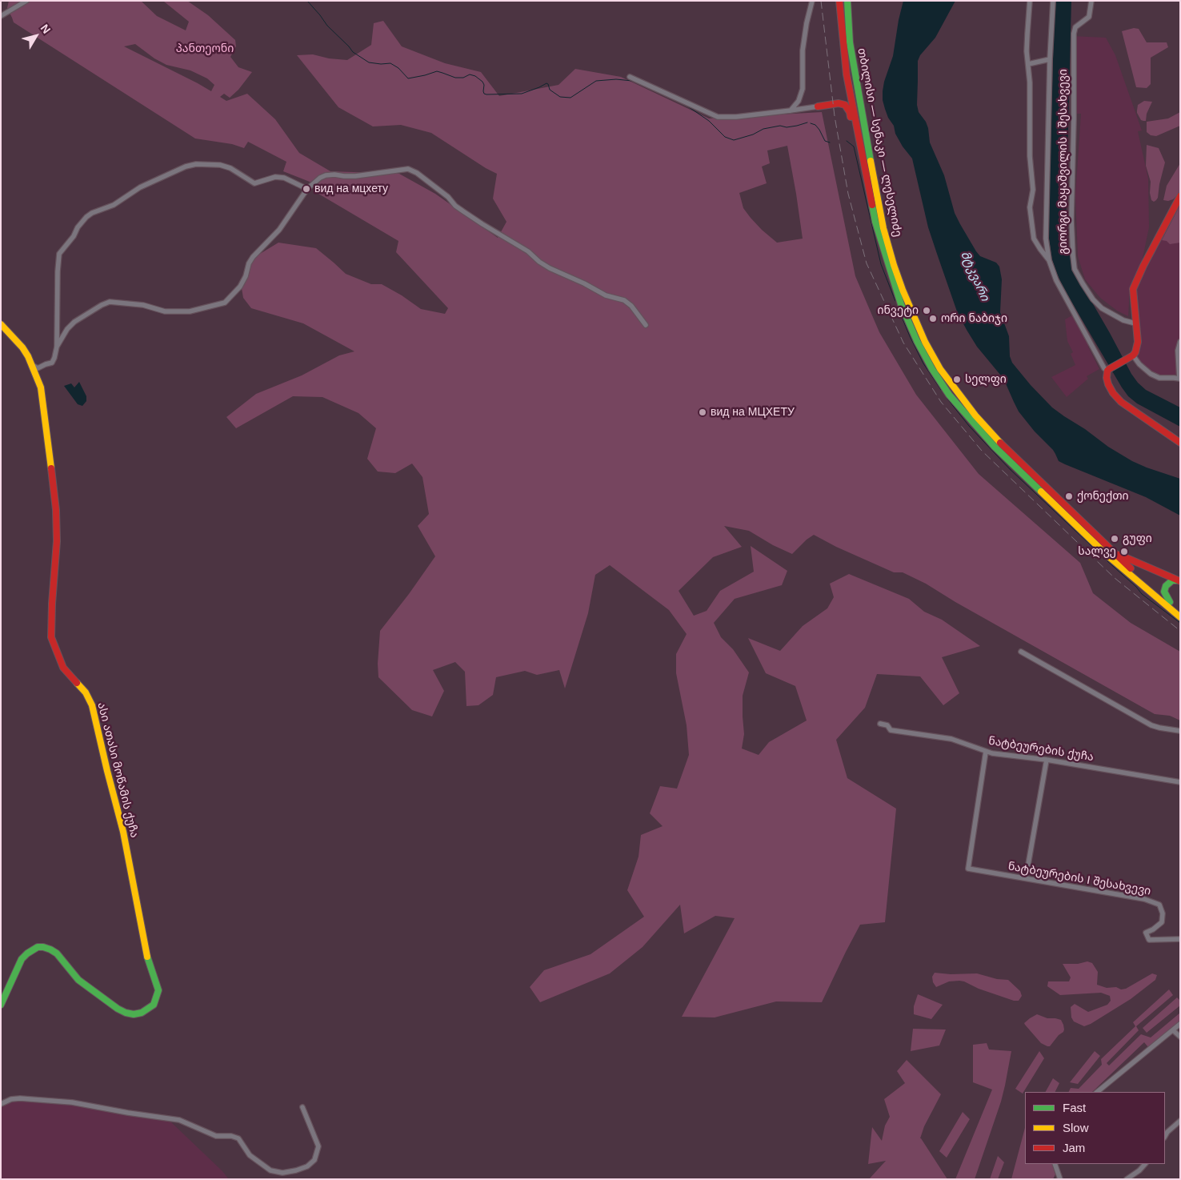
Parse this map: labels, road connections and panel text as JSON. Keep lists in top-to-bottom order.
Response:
{
  "streets": {
    "main road": ["თბილისი — სენაკი — ლესელიძე", "ასი ათასი მოწამის ქუჩა"],
    "street": ["გიორგი მაყაშვილის I შესახვევი", "ნატბეურების ქუჩა", "ნატბეურების I შესახვევი"]
  },
  "crossings": [
    ["ნატბეურების ქუჩა", "ნატბეურების I შესახვევი"]
  ],
  "water": ["მტკვარი"],
  "parks": ["პანთეონი"],
  "places": [
    "вид на мцхету",
    "ინვეტი",
    "ორი ნაბიჯი",
    "სელფი",
    "вид на МЦХЕТУ",
    "ქონექთი",
    "გუფი",
    "სალვე"
  ],
  "legend": ["Fast", "Slow", "Jam"],
  "north": "top right"
}
